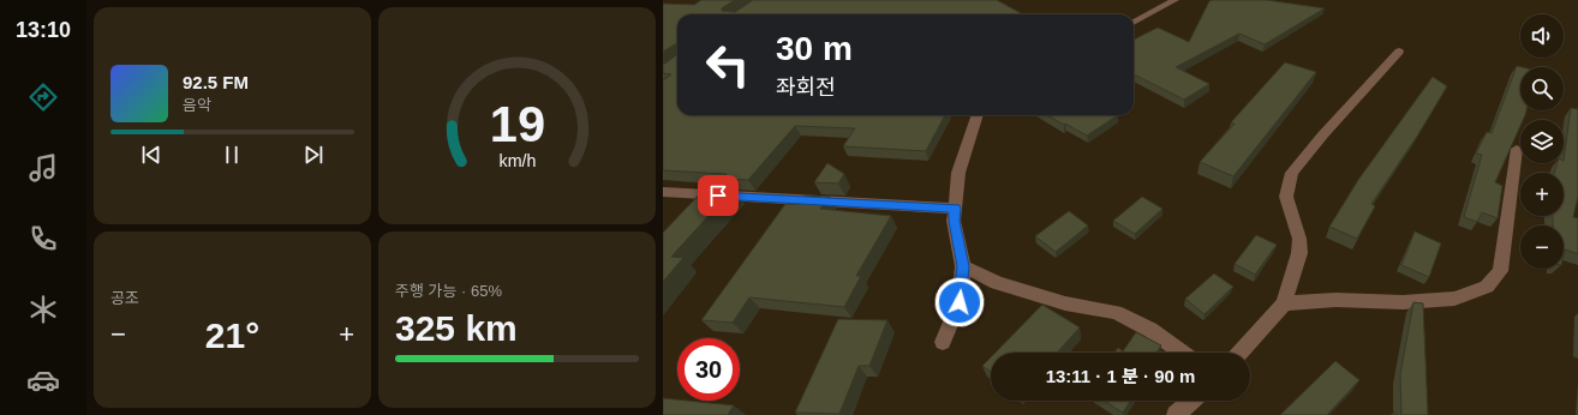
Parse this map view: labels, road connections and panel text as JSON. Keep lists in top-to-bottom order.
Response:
{
  "page": {
    "tabs": "13:10",
    "map_buttons": ["+", "−"],
    "turn": ["30 m", "좌회전"],
    "song": ["92.5 FM", "음악"],
    "tile": [
      "공조",
      ["주행 가능 · 65%", "325 km"]
    ],
    "heat": ["−", "21°", "+"],
    "limit": "30",
    "trip": "13:11 · 1 분 · 90 m",
    "gauge": ["19", "km/h"]
  }
}
